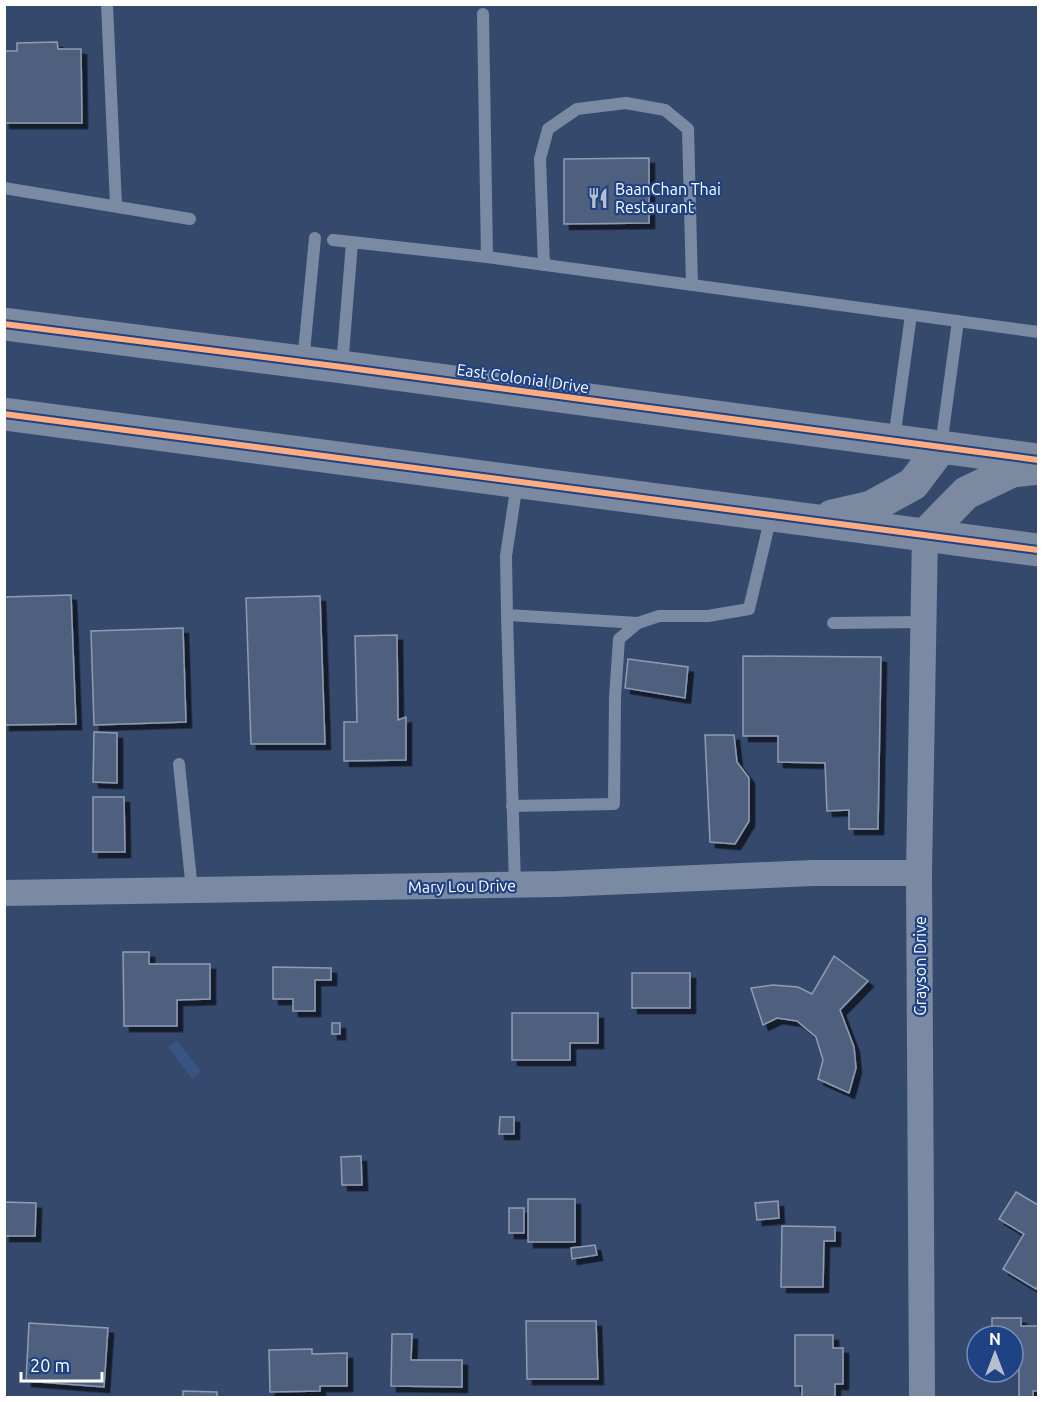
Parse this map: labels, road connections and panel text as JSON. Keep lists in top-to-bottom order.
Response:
{
  "streets": {
    "highway": ["East Colonial Drive"],
    "street": ["Mary Lou Drive", "Grayson Drive"]
  },
  "crossings": [
    ["Mary Lou Drive", "Grayson Drive"]
  ],
  "places": {
    "restaurant": ["BaanChan Thai Restaurant"]
  },
  "scale_bar": "20 m",
  "north": "top"
}
